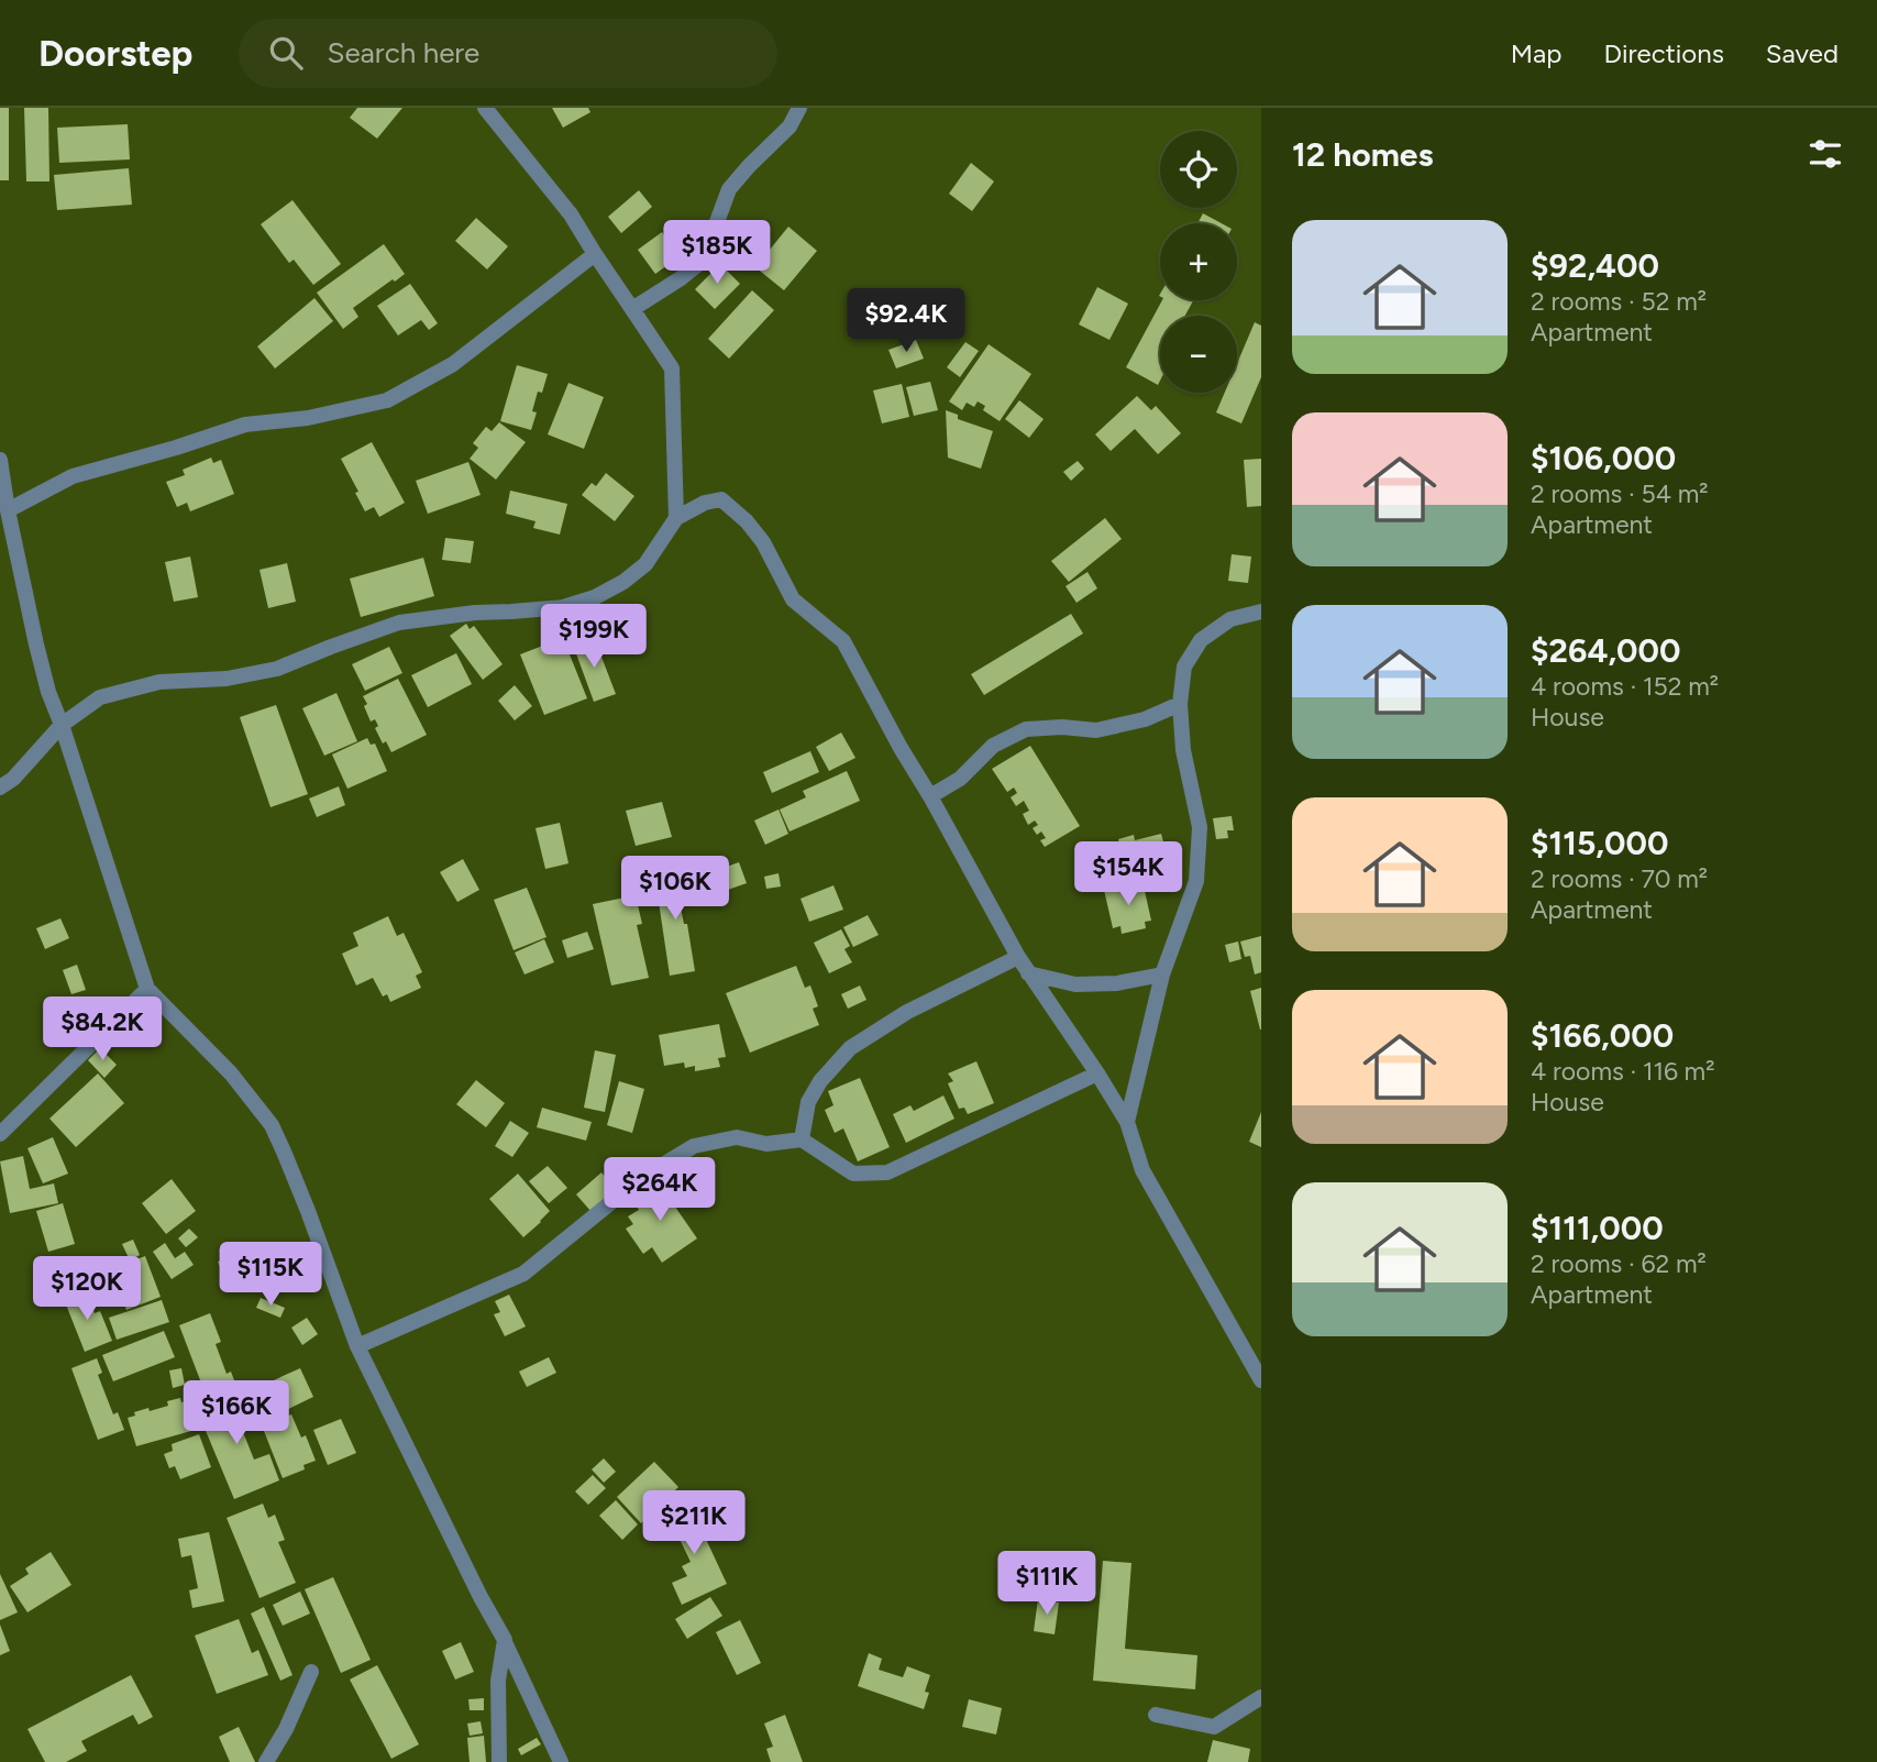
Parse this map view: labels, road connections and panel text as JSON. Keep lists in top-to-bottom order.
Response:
{
  "page": {
    "header": "Doorstep",
    "search": "Search here",
    "nav": ["Map", "Directions", "Saved"],
    "heading": "12 homes",
    "map_buttons": ["+", "−"],
    "list": [
      {
        "name": "$92,400",
        "note": "2 rooms · 52 m² · Apartment"
      },
      {
        "name": "$106,000",
        "note": "2 rooms · 54 m² · Apartment"
      },
      {
        "name": "$264,000",
        "note": "4 rooms · 152 m² · House"
      },
      {
        "name": "$115,000",
        "note": "2 rooms · 70 m² · Apartment"
      },
      {
        "name": "$166,000",
        "note": "4 rooms · 116 m² · House"
      },
      {
        "name": "$111,000",
        "note": "2 rooms · 62 m² · Apartment"
      }
    ],
    "price": [
      "$185K",
      "$92.4K",
      "$199K",
      "$154K",
      "$106K",
      "$84.2K",
      "$264K",
      "$115K",
      "$120K",
      "$166K",
      "$211K",
      "$111K"
    ]
  }
}
